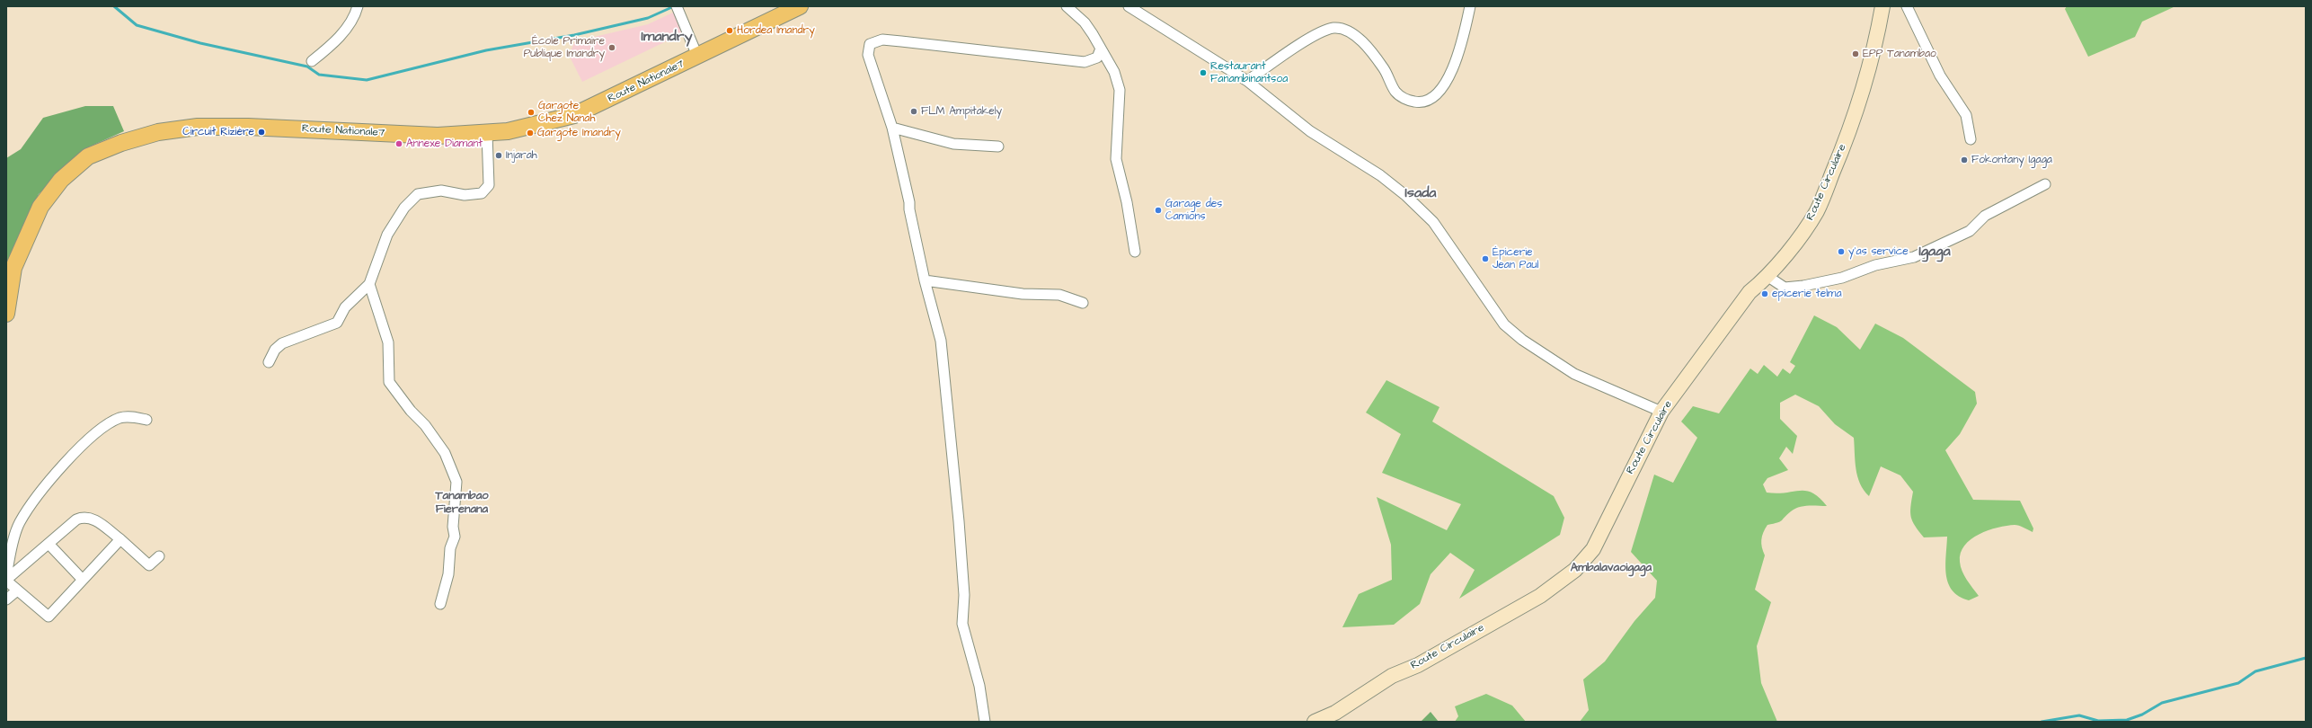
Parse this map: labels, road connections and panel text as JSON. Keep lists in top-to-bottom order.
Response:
{
  "streets": {
    "main road": ["Route Nationale7"],
    "street": ["Route Circulaire"]
  },
  "districts": [
    "Imandry",
    "Isada",
    "Igaga",
    "Tanambao Fierenana",
    "Ambalavaoigaga"
  ],
  "places": [
    "Hordea Imandry",
    "École Primaire Publique Imandry",
    "EPP Tanambao",
    "Restaurant Fanambinantsoa",
    "FLM Ampitakely",
    "Gargote Chez Nanah",
    "Circuit Rizière",
    "Gargote Imandry",
    "Annexe Diamant",
    "Injarah",
    "Fokontany Igaga",
    "Garage des Camions",
    "y'as service",
    "Épicerie Jean Paul",
    "epicerie telma"
  ]
}
